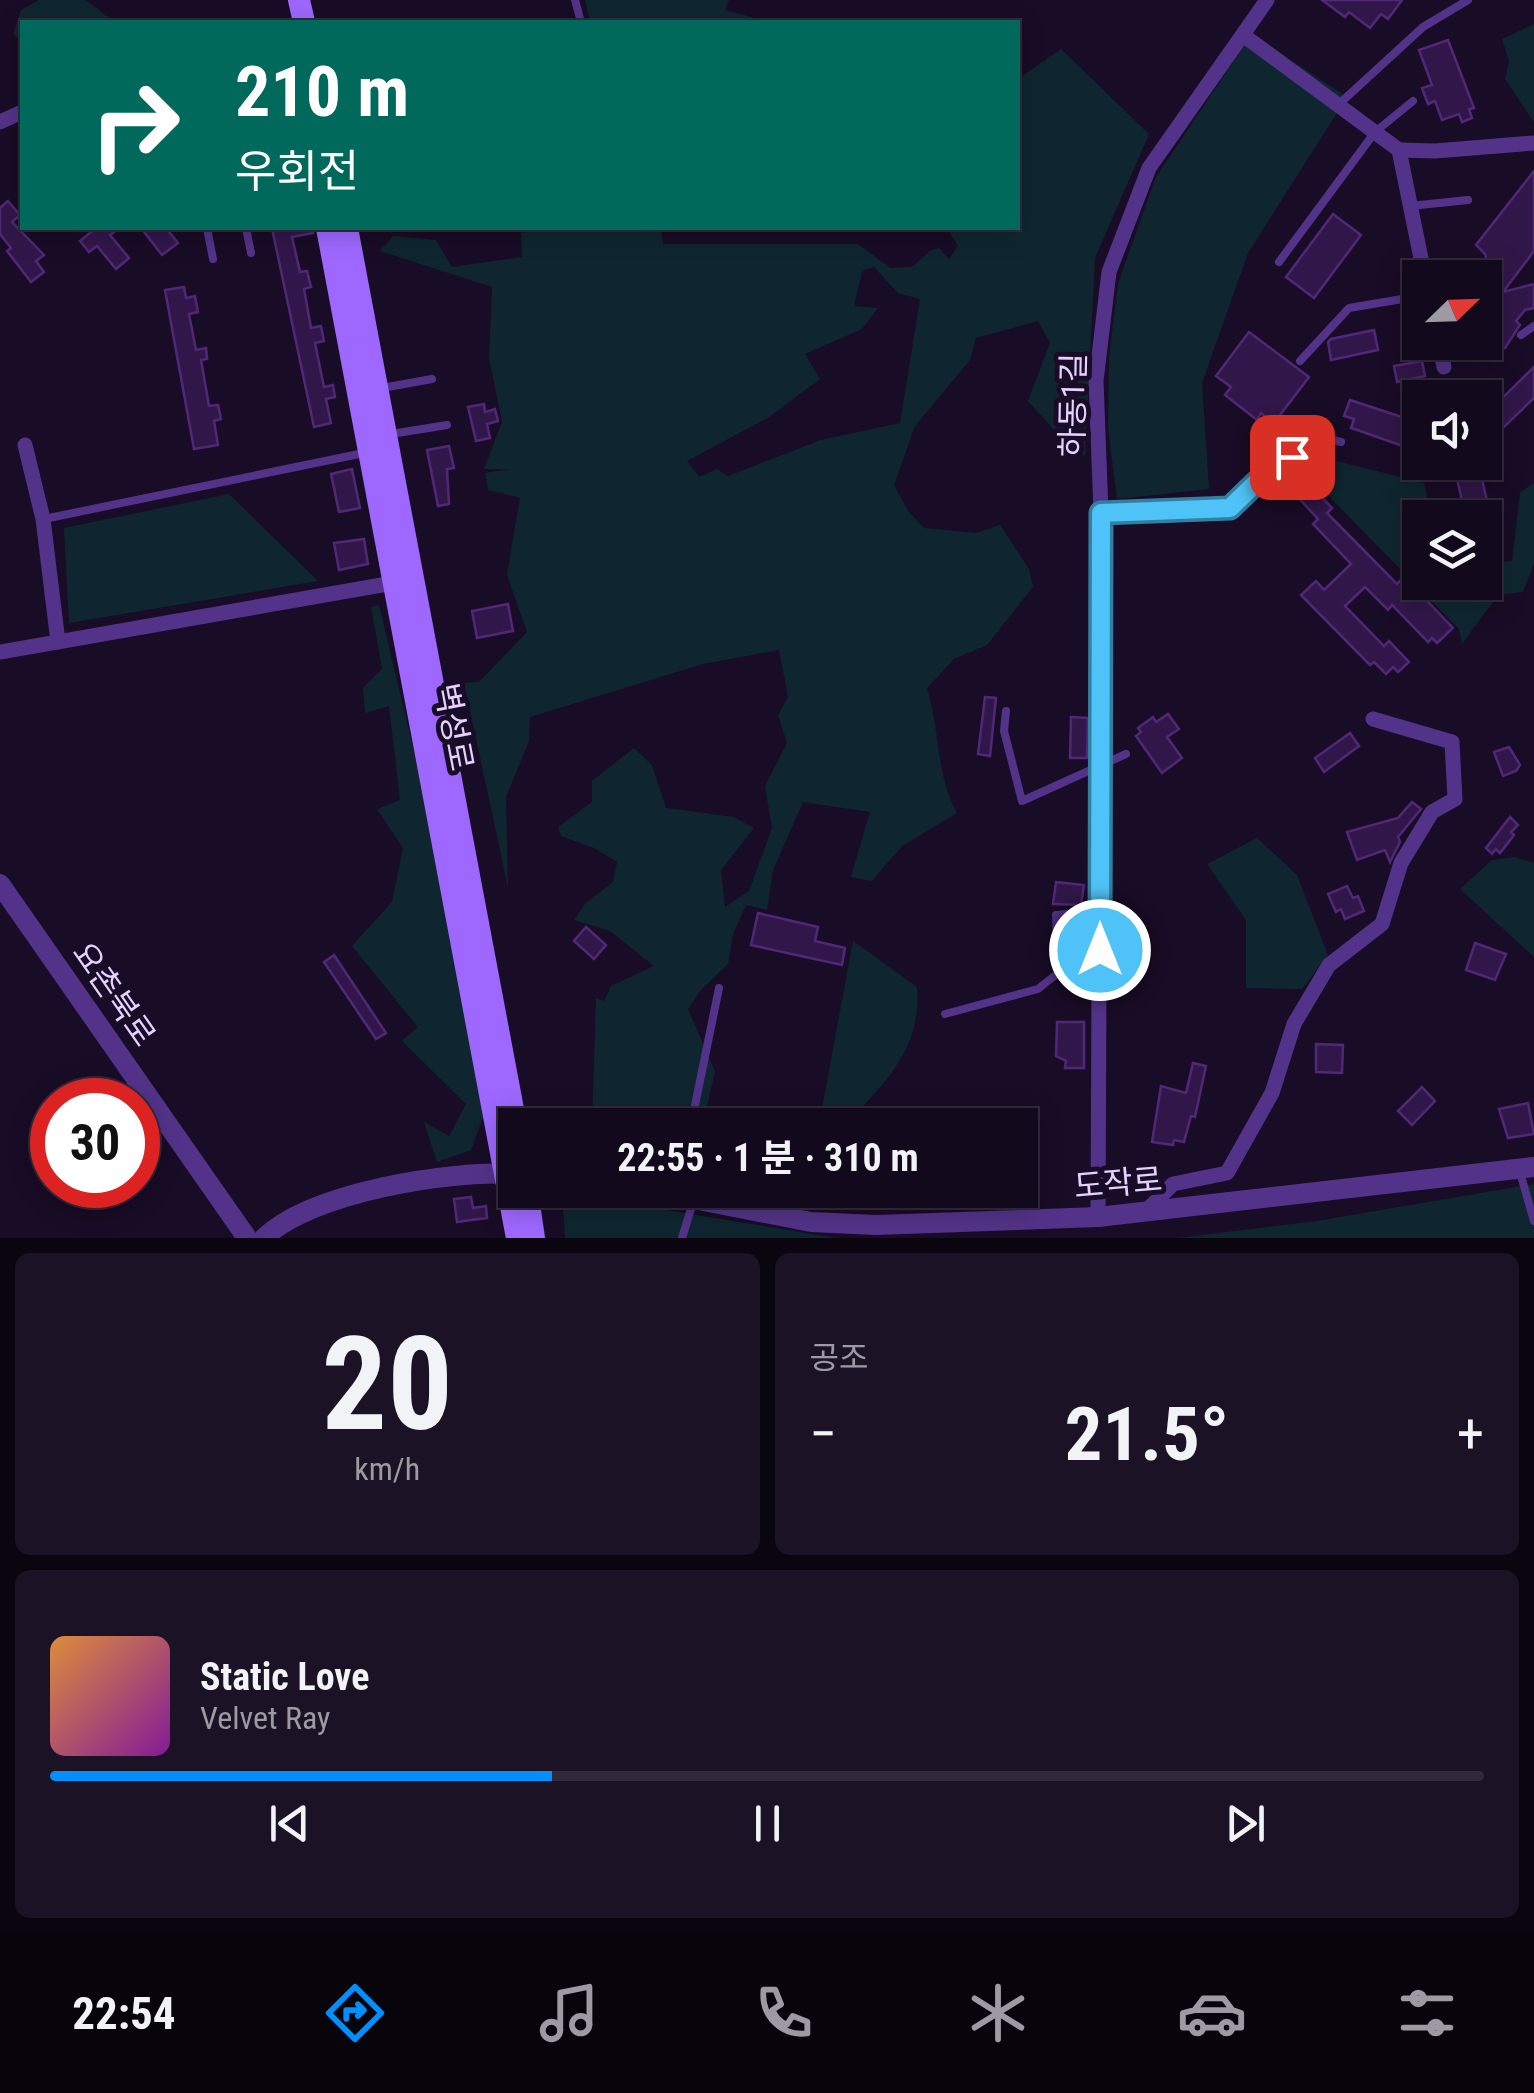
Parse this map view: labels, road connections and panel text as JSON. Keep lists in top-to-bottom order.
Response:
{
  "streets": {
    "main road": ["벽성로"],
    "street": ["하동1길", "요촌북로", "도작로"]
  },
  "crossings": [
    ["하동1길", "도작로"]
  ],
  "north": "top right",
  "page": {
    "turn": ["210 m", "우회전"],
    "limit": "30",
    "trip": "22:55 · 1 분 · 310 m",
    "tile": [
      ["20", "km/h"],
      "공조"
    ],
    "heat": ["−", "21.5°", "+"],
    "song": ["Static Love", "Velvet Ray"],
    "tabs": "22:54"
  }
}
